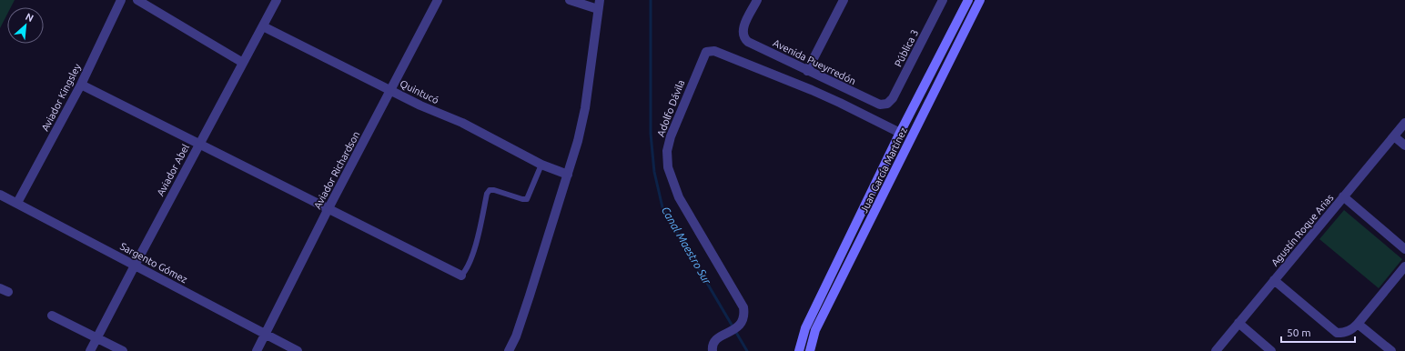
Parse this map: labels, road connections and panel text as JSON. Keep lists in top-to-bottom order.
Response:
{
  "streets": {
    "main road": ["Juan García Martínez"],
    "street": [
      "Pública 3",
      "Avenida Pueyrredón",
      "Quintucó",
      "Aviador Kingsley",
      "Adolfo Dávila",
      "Aviador Abel",
      "Aviador Richardson",
      "Agustín Roque Arias",
      "Sargento Gómez"
    ]
  },
  "crossings": [
    ["Pública 3", "Avenida Pueyrredón"],
    ["Quintucó", "Aviador Abel"],
    ["Quintucó", "Aviador Richardson"],
    ["Aviador Kingsley", "Sargento Gómez"],
    ["Adolfo Dávila", "Juan García Martínez"],
    ["Aviador Abel", "Sargento Gómez"],
    ["Aviador Richardson", "Sargento Gómez"]
  ],
  "water": ["Canal Maestro Sur"],
  "scale_bar": "50 m",
  "north": "top right"
}
